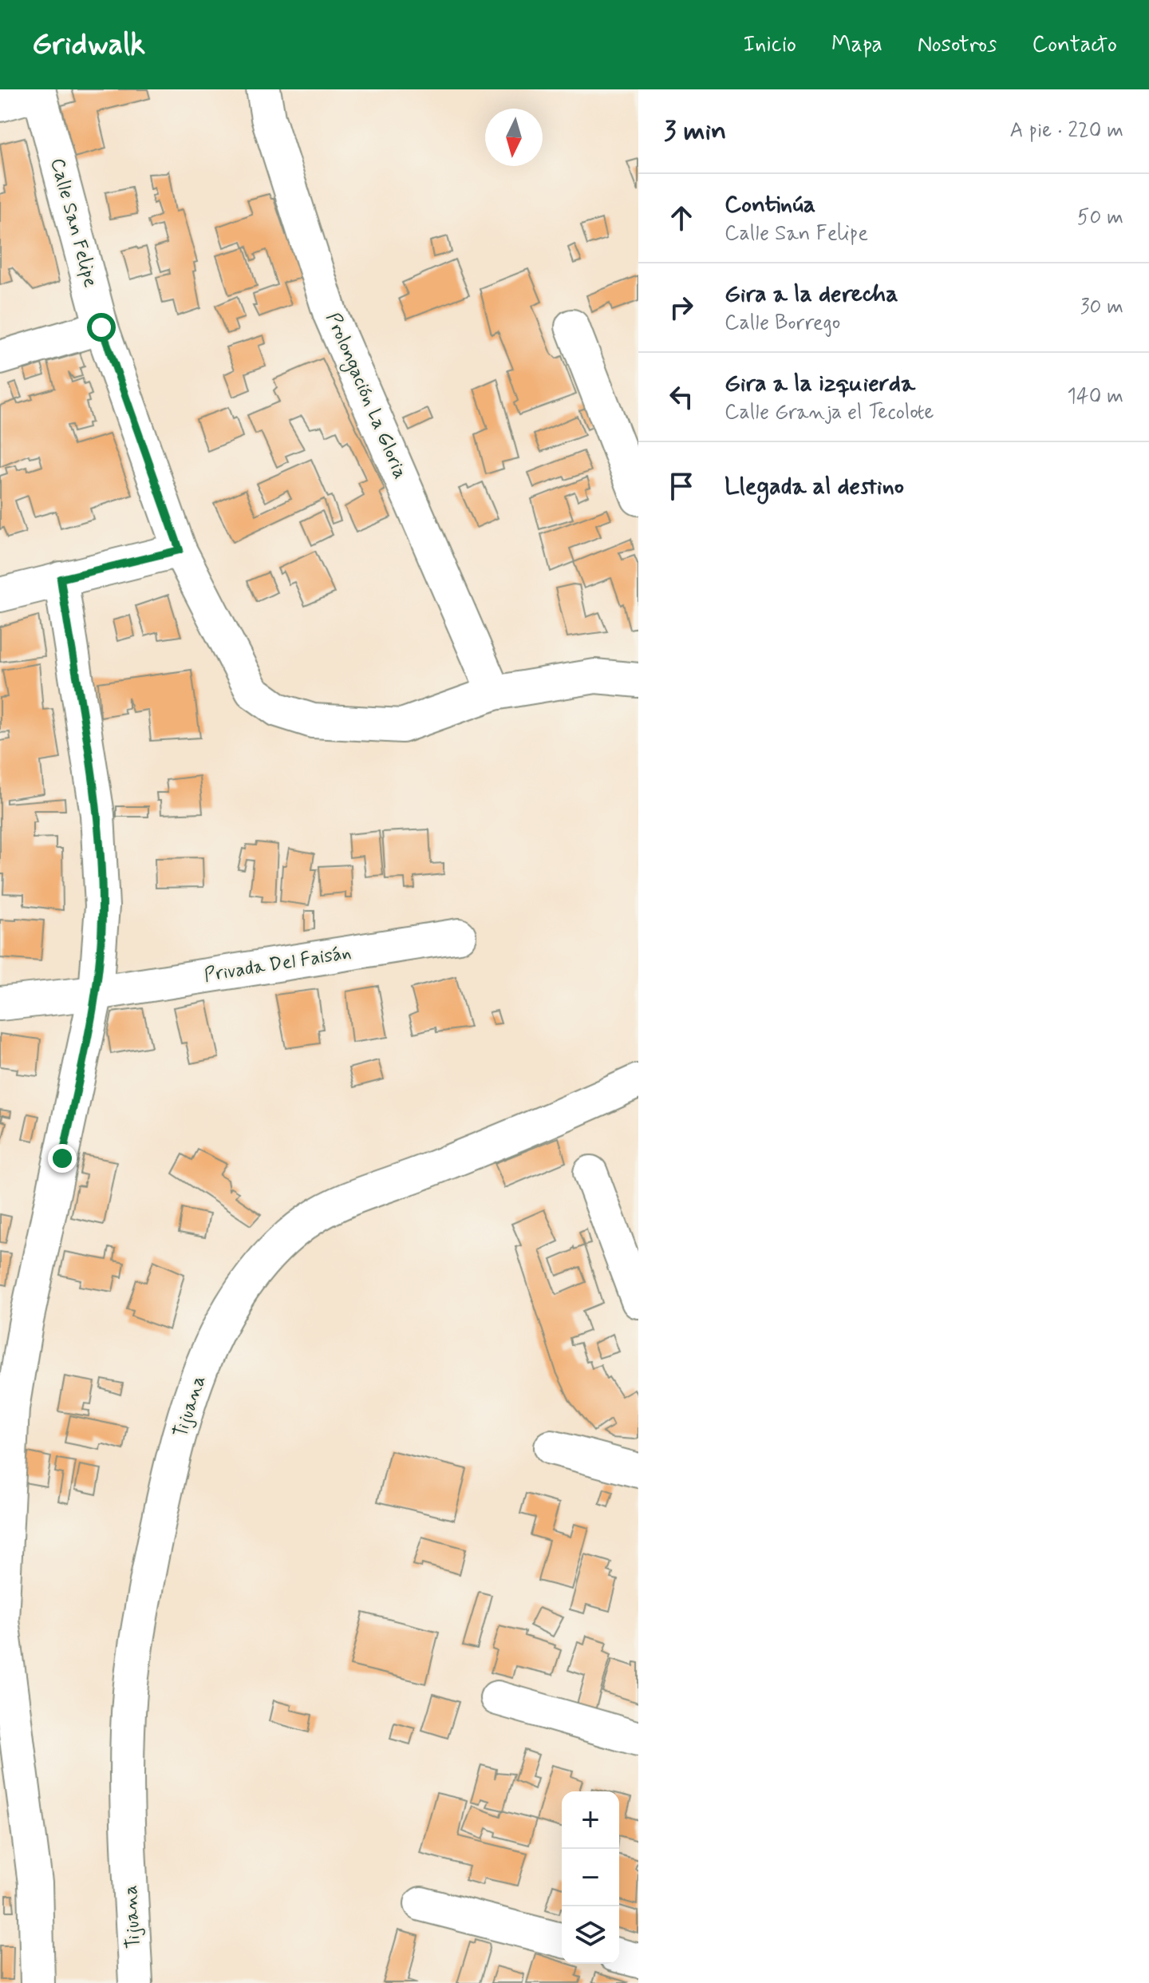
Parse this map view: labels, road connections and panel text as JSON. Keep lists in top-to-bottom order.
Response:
{
  "streets": {
    "street": [
      "Calle San Felipe",
      "Prolongación La Gloria",
      "Privada Del Faisán",
      "Tijuana"
    ]
  },
  "crossings": [
    ["Calle San Felipe", "Prolongación La Gloria"]
  ],
  "north": "bottom",
  "page": {
    "header": "Gridwalk",
    "nav": [
      "Inicio",
      "Mapa",
      "Nosotros",
      "Contacto"
    ],
    "heading": ["3 min", "A pie · 220 m"],
    "list": [
      ["Continúa", "Calle San Felipe", "50 m"],
      ["Gira a la derecha", "Calle Borrego", "30 m"],
      ["Gira a la izquierda", "Calle Granja el Tecolote", "140 m"],
      "Llegada al destino"
    ],
    "map_buttons": ["+", "−"]
  }
}
